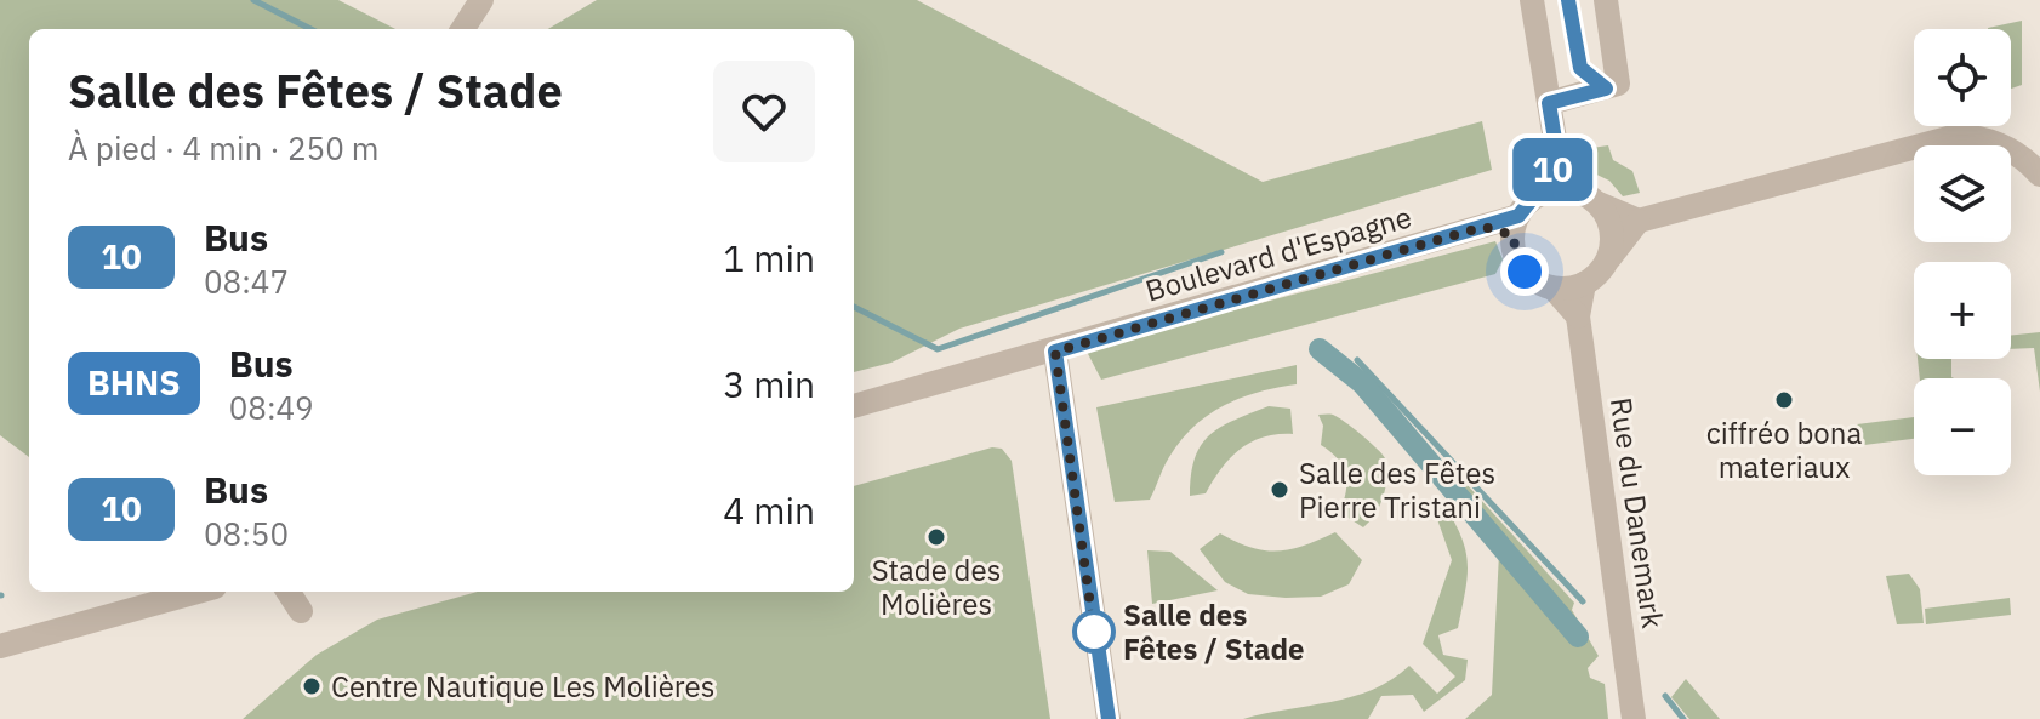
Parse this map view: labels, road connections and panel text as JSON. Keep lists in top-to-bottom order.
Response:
{
  "streets": {
    "street": ["Boulevard d'Espagne", "Rue du Danemark"]
  },
  "crossings": [
    ["Boulevard d'Espagne", "Rue du Danemark"]
  ],
  "places": [
    "ciffréo bona materiaux",
    "Salle des Fêtes Pierre Tristani",
    "Stade des Molières",
    "Salle des Fêtes / Stade",
    "Centre Nautique Les Molières"
  ],
  "lines": ["bus line 10"],
  "page": {
    "on_map": "10",
    "map_buttons": ["+", "−"],
    "heading": ["Salle des Fêtes / Stade", "À pied · 4 min · 250 m"],
    "list": [
      {
        "mark": "10",
        "name": "Bus",
        "note": "08:47",
        "value": "1 min"
      },
      {
        "mark": "BHNS",
        "name": "Bus",
        "note": "08:49",
        "value": "3 min"
      },
      {
        "mark": "10",
        "name": "Bus",
        "note": "08:50",
        "value": "4 min"
      }
    ]
  }
}
